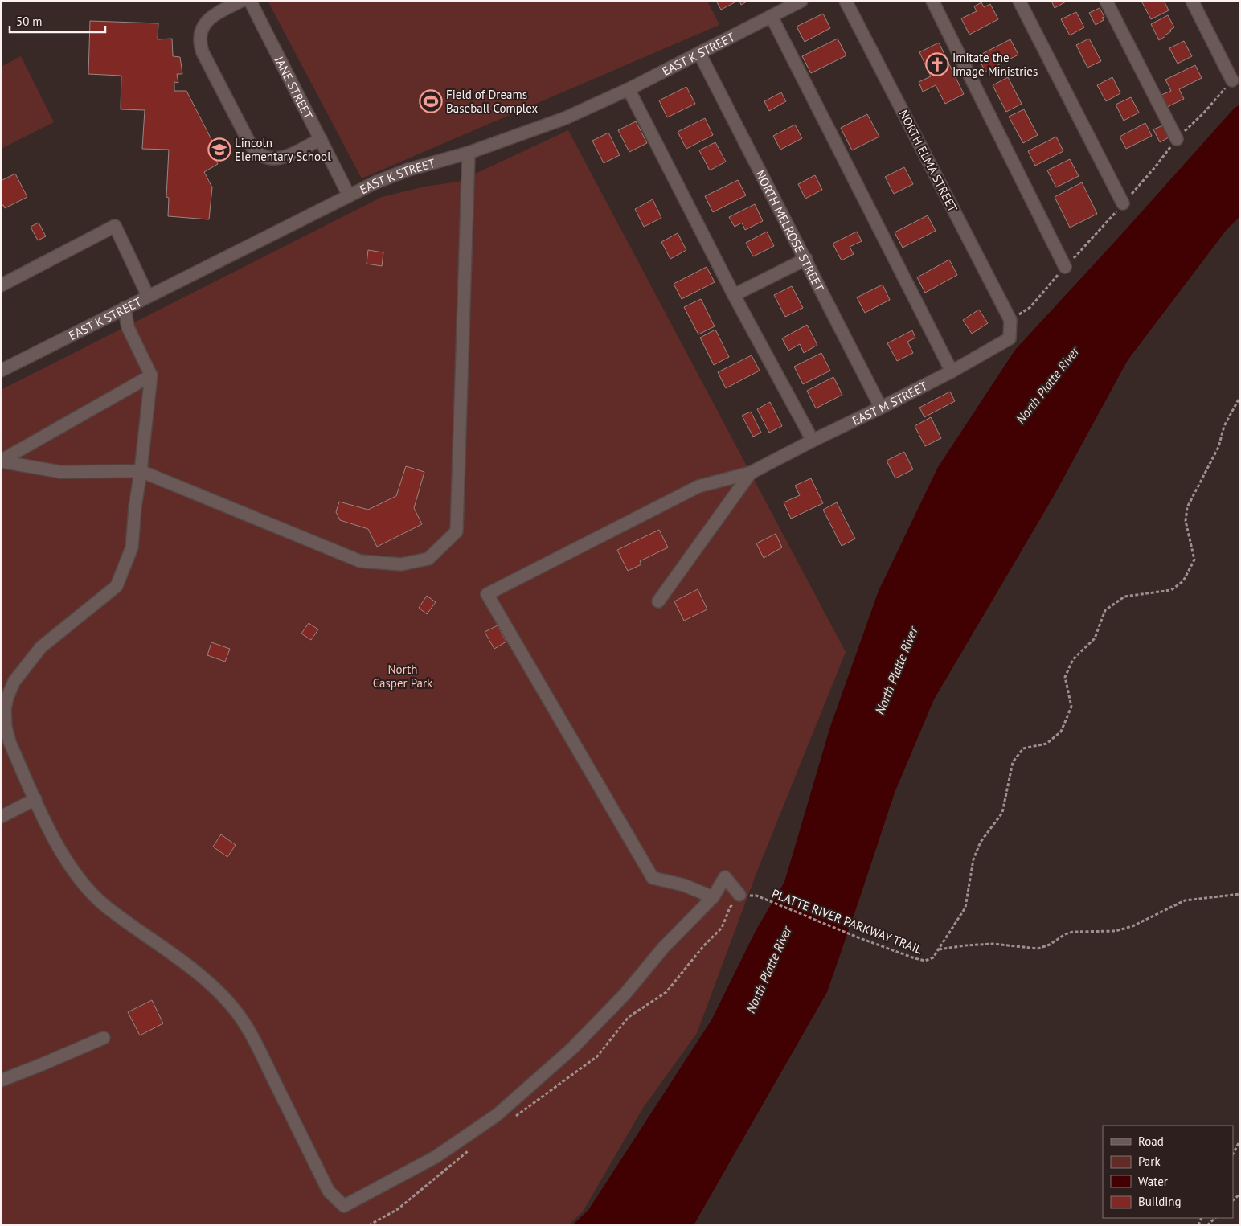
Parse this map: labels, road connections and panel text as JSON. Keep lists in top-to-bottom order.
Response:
{
  "streets": {
    "street": [
      "EAST K STREET",
      "JANE STREET",
      "NORTH ELMA STREET",
      "NORTH MELROSE STREET",
      "EAST M STREET"
    ],
    "path": ["PLATTE RIVER PARKWAY TRAIL"]
  },
  "crossings": [
    ["EAST K STREET", "JANE STREET"],
    ["EAST K STREET", "NORTH MELROSE STREET"],
    ["NORTH ELMA STREET", "EAST M STREET"],
    ["NORTH MELROSE STREET", "EAST M STREET"]
  ],
  "water": ["North Platte River"],
  "parks": ["North Casper Park"],
  "places": {
    "church": ["Imitate the Image Ministries"],
    "sports": ["Field of Dreams Baseball Complex"],
    "school or university": ["Lincoln Elementary School"]
  },
  "legend": [
    "Road",
    "Park",
    "Water",
    "Building"
  ],
  "scale_bar": "50 m"
}
